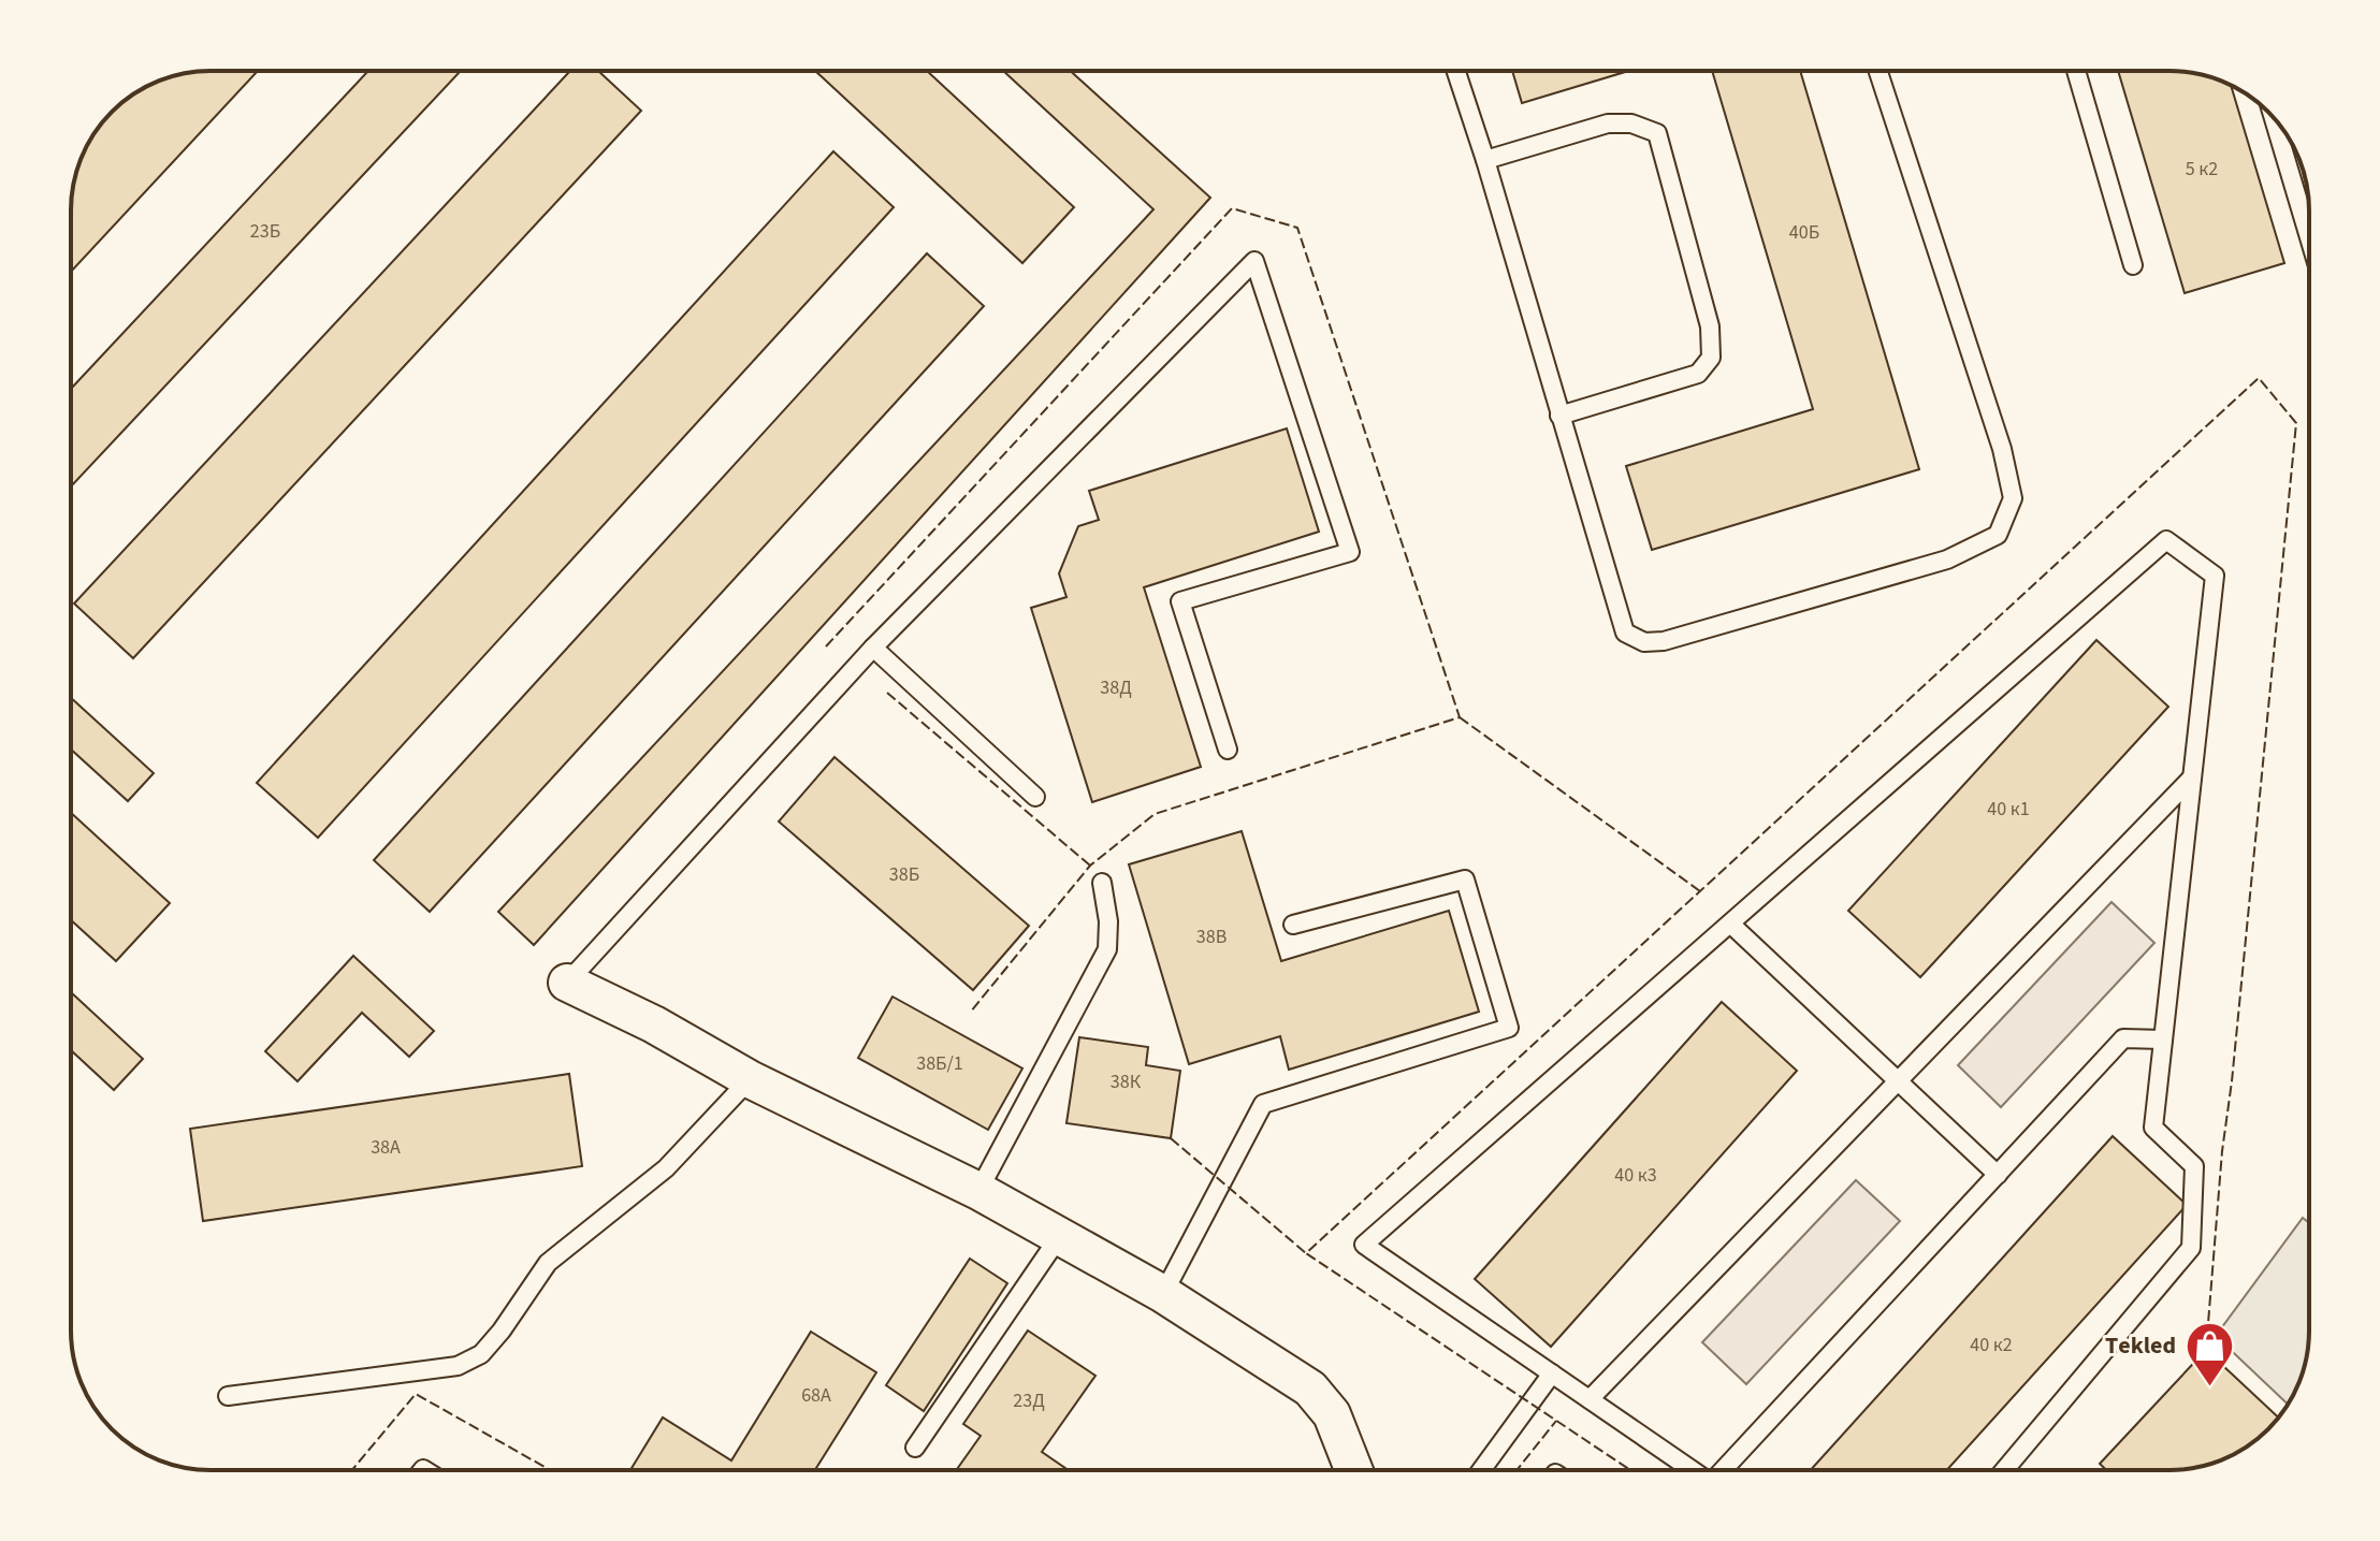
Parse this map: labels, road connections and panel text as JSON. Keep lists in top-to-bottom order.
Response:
{
  "places": {
    "shop": ["Тekled"]
  },
  "house_numbers": [
    "5 к2",
    "23Б",
    "40Б",
    "38Д",
    "40 к1",
    "38Б",
    "38В",
    "38Б/1",
    "38К",
    "38А",
    "40 к3",
    "40 к2",
    "68А",
    "23Д"
  ]
}
